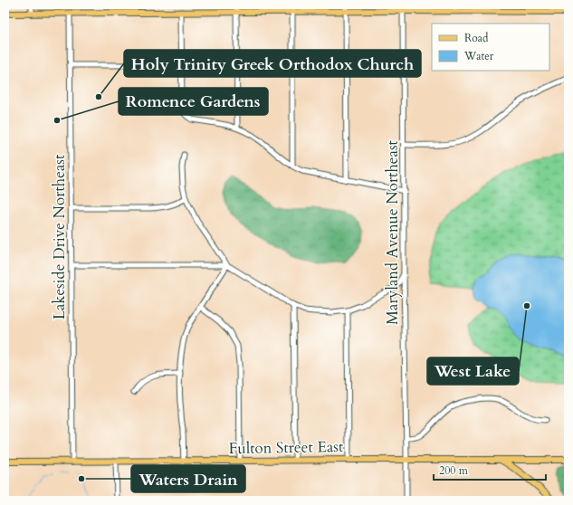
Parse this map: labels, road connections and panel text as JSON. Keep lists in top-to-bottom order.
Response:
{
  "streets": {
    "main road": ["Fulton Street East"],
    "street": ["Maryland Avenue Northeast", "Lakeside Drive Northeast"]
  },
  "crossings": [
    ["Maryland Avenue Northeast", "Fulton Street East"],
    ["Lakeside Drive Northeast", "Fulton Street East"]
  ],
  "places": [
    "Holy Trinity Greek Orthodox Church",
    "Romence Gardens",
    "West Lake",
    "Waters Drain"
  ],
  "legend": ["Road", "Water"],
  "scale_bar": "200 m"
}
